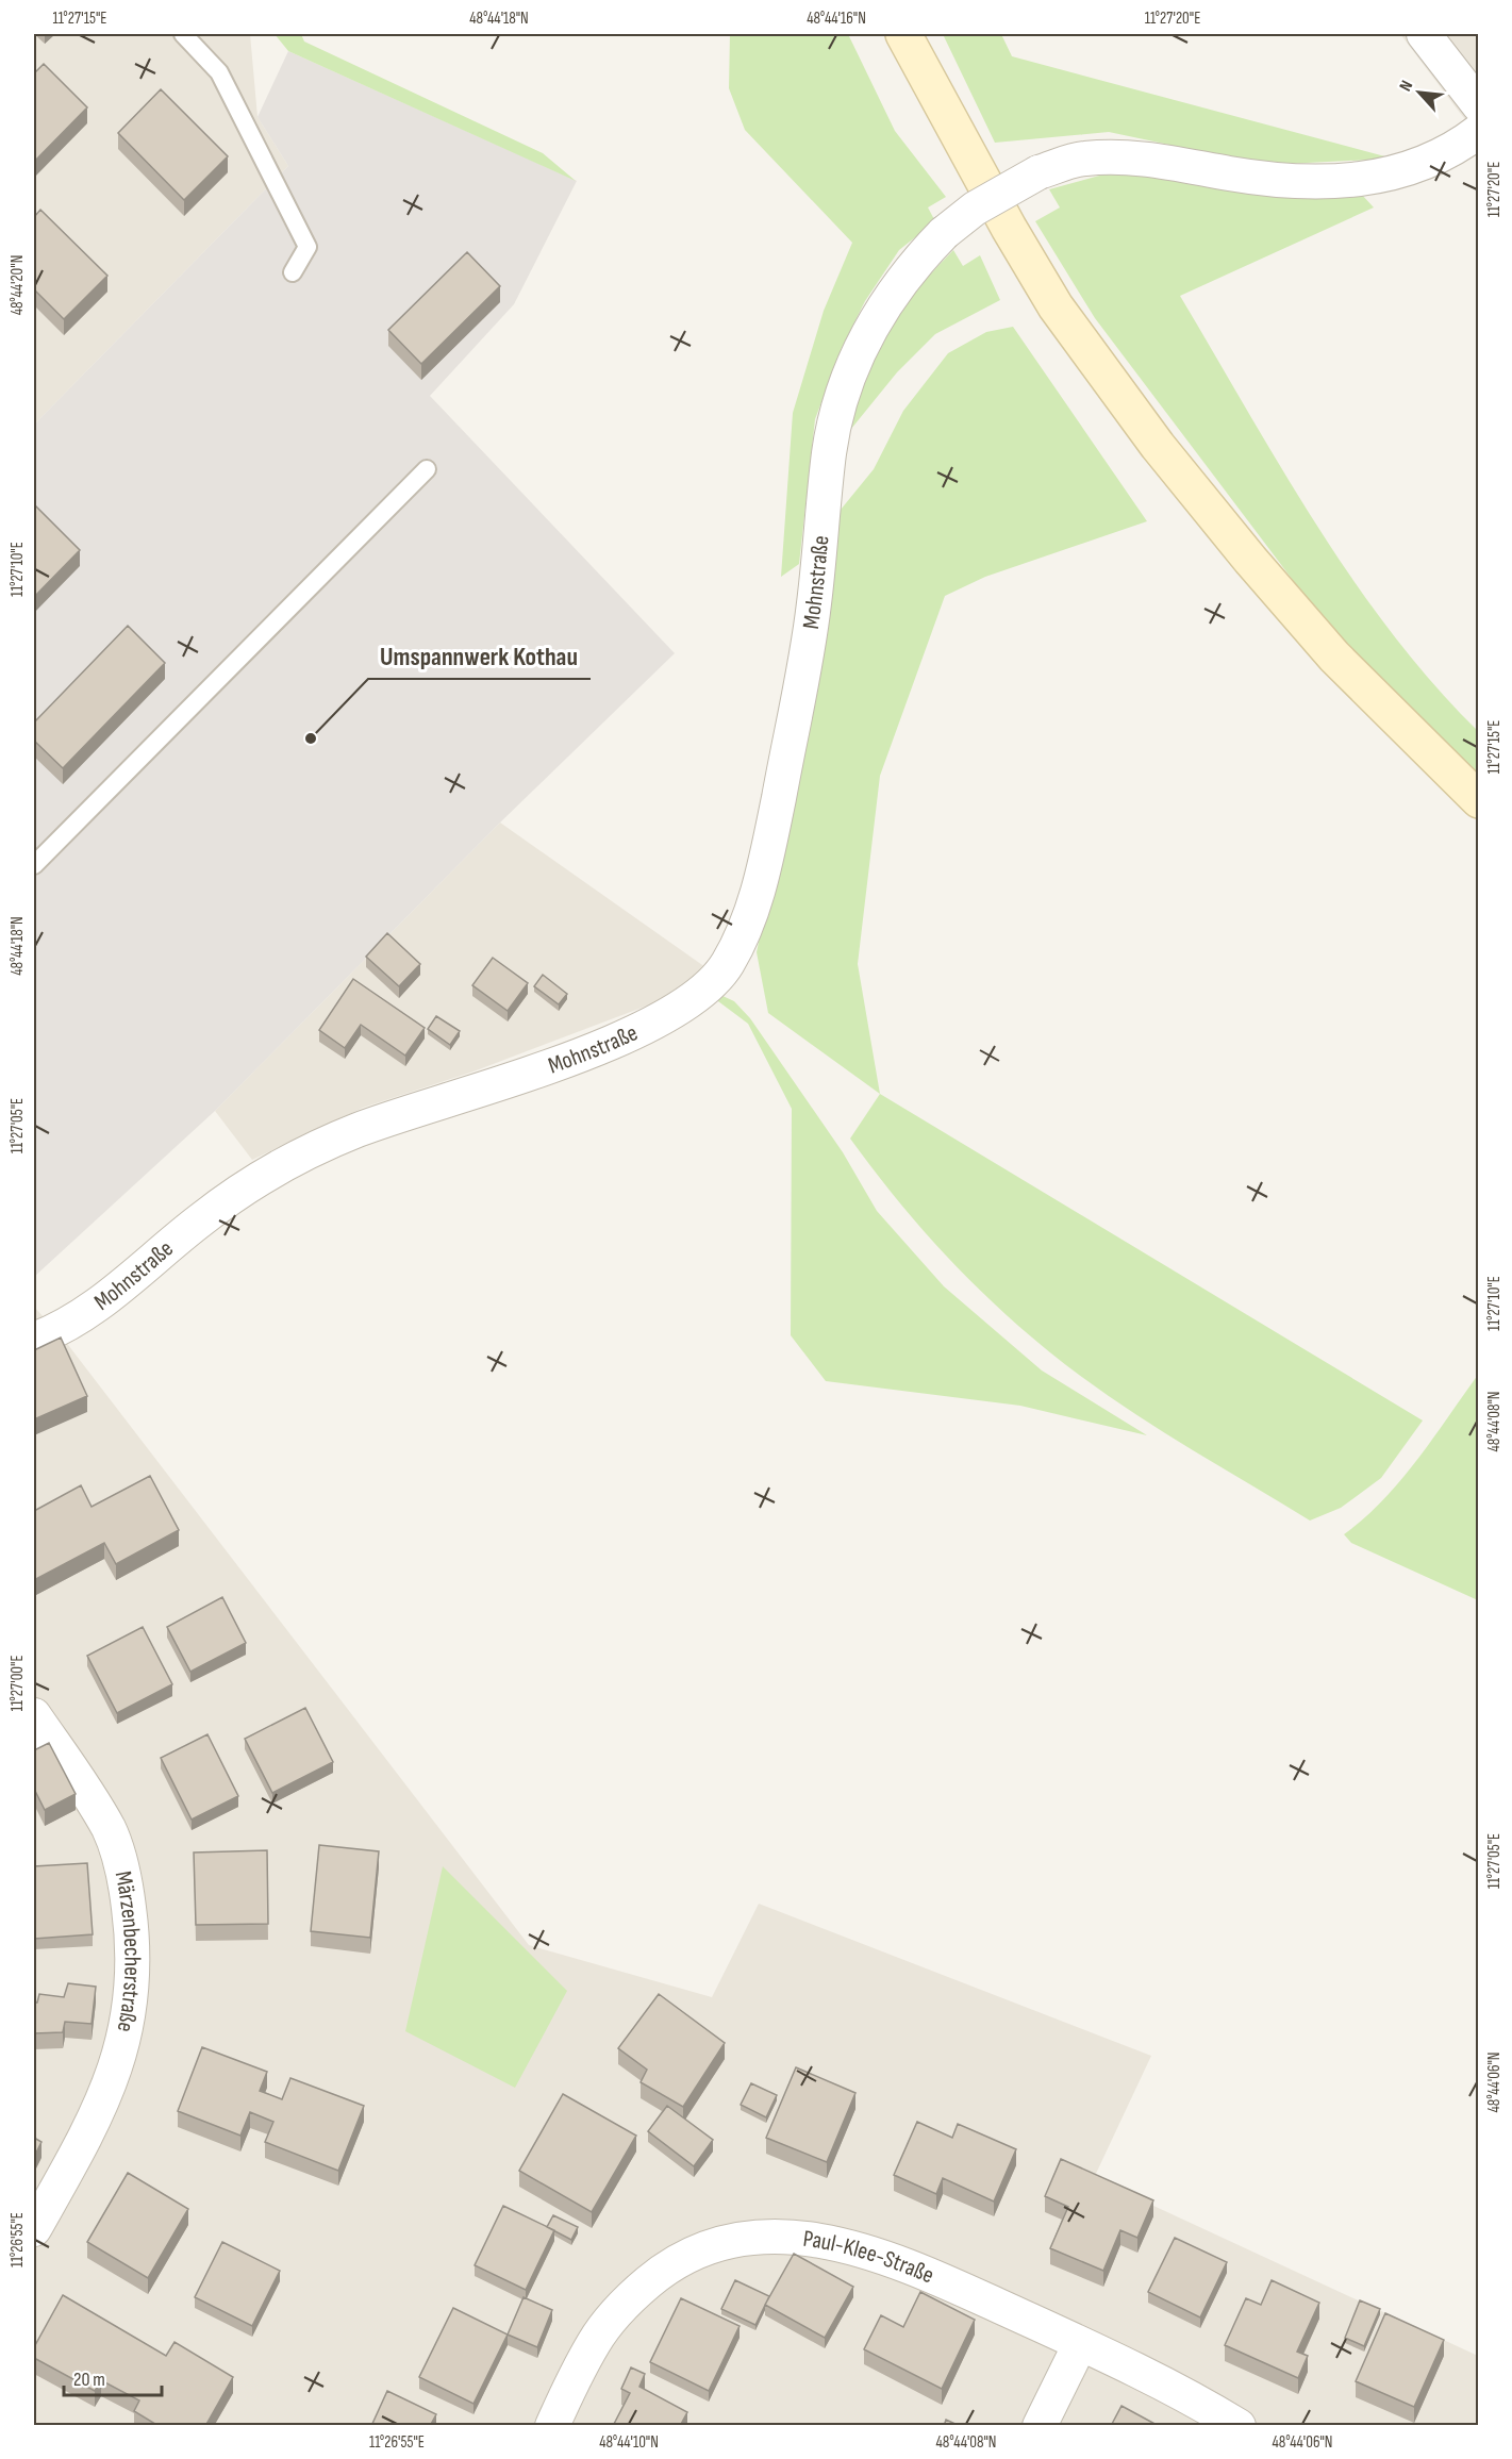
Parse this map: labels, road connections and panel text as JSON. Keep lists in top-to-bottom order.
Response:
{
  "streets": {
    "street": ["Mohnstraße", "Märzenbecherstraße", "Paul-Klee-Straße"]
  },
  "places": ["Umspannwerk Kothau"],
  "scale_bar": "20 m",
  "north": "top left",
  "coordinates": [
    "11°27'15\"E",
    "48°44'18\"N",
    "48°44'16\"N",
    "11°27'20\"E",
    "48°44'20\"N",
    "11°27'10\"E",
    "11°27'05\"E",
    "48°44'08\"N",
    "11°27'00\"E",
    "48°44'06\"N",
    "11°26'55\"E",
    "48°44'10\"N"
  ]
}
